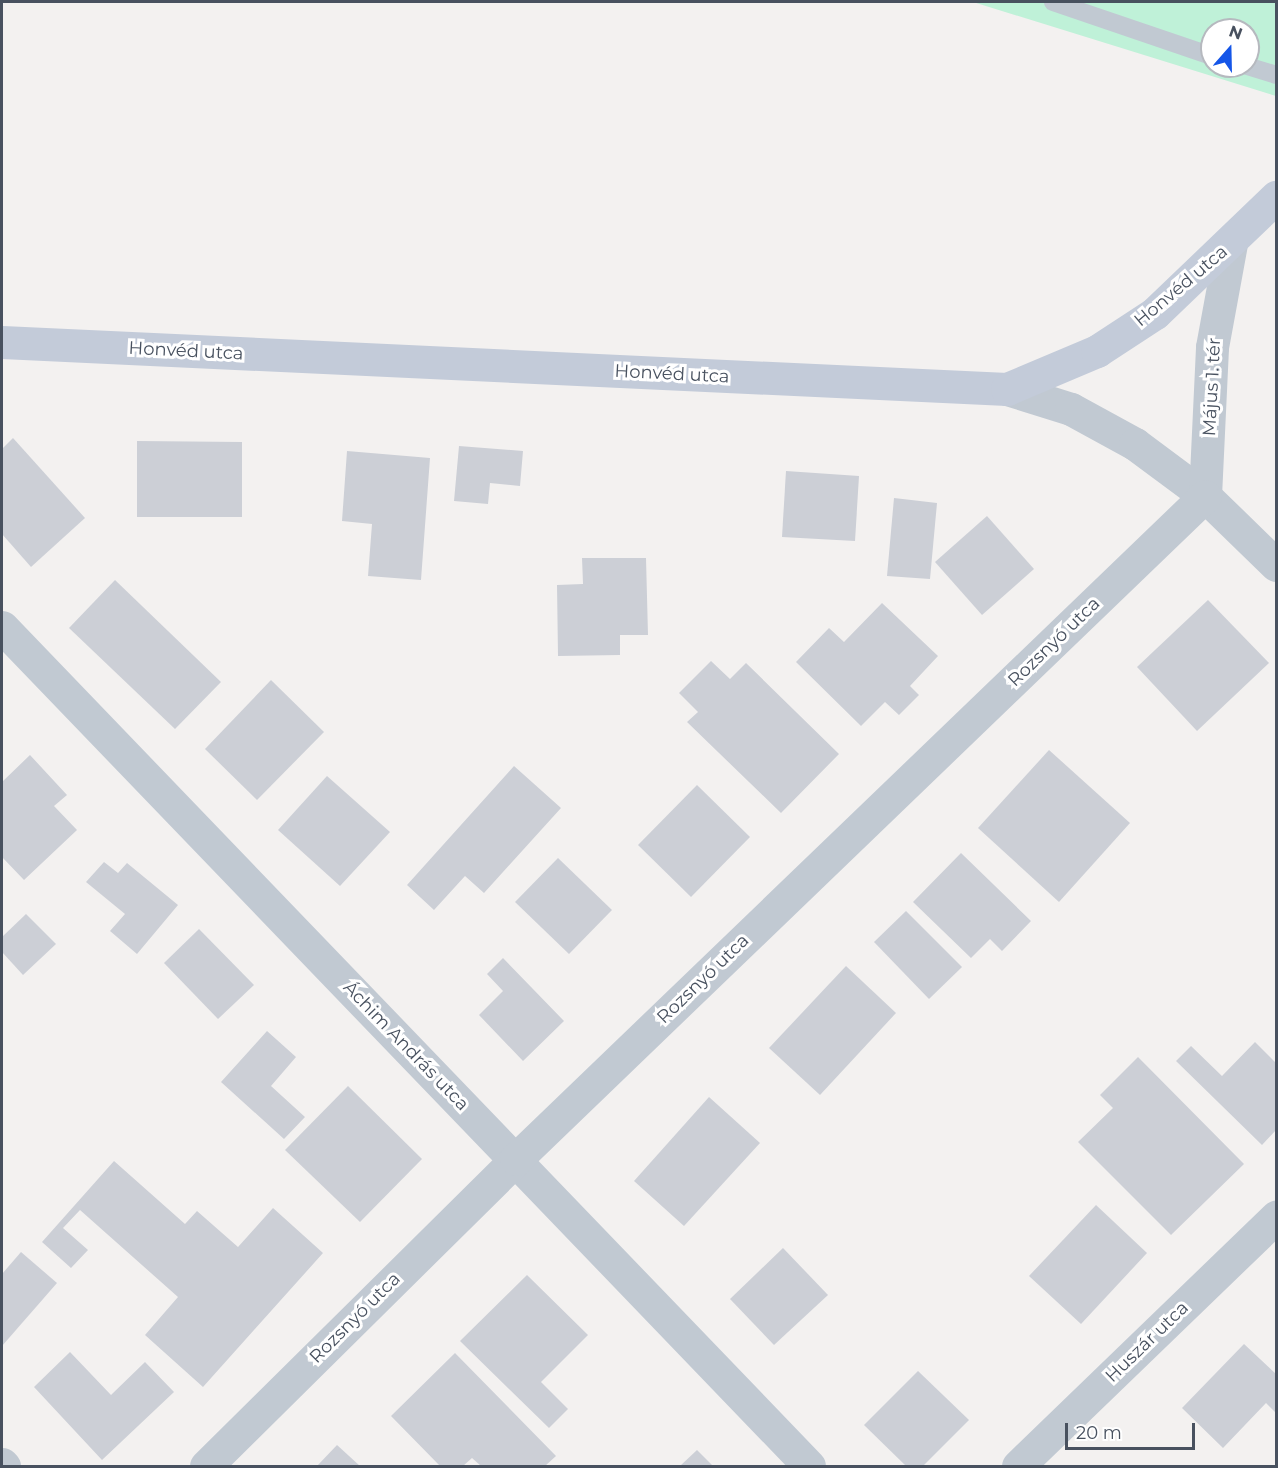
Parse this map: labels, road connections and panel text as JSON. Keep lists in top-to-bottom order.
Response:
{
  "streets": {
    "street": [
      "Honvéd utca",
      "Május 1. tér",
      "Rozsnyó utca",
      "Áchim András utca",
      "Huszár utca"
    ]
  },
  "crossings": [
    ["Honvéd utca", "Május 1. tér"],
    ["Május 1. tér", "Rozsnyó utca"],
    ["Rozsnyó utca", "Áchim András utca"]
  ],
  "scale_bar": "20 m",
  "north": "top"
}
